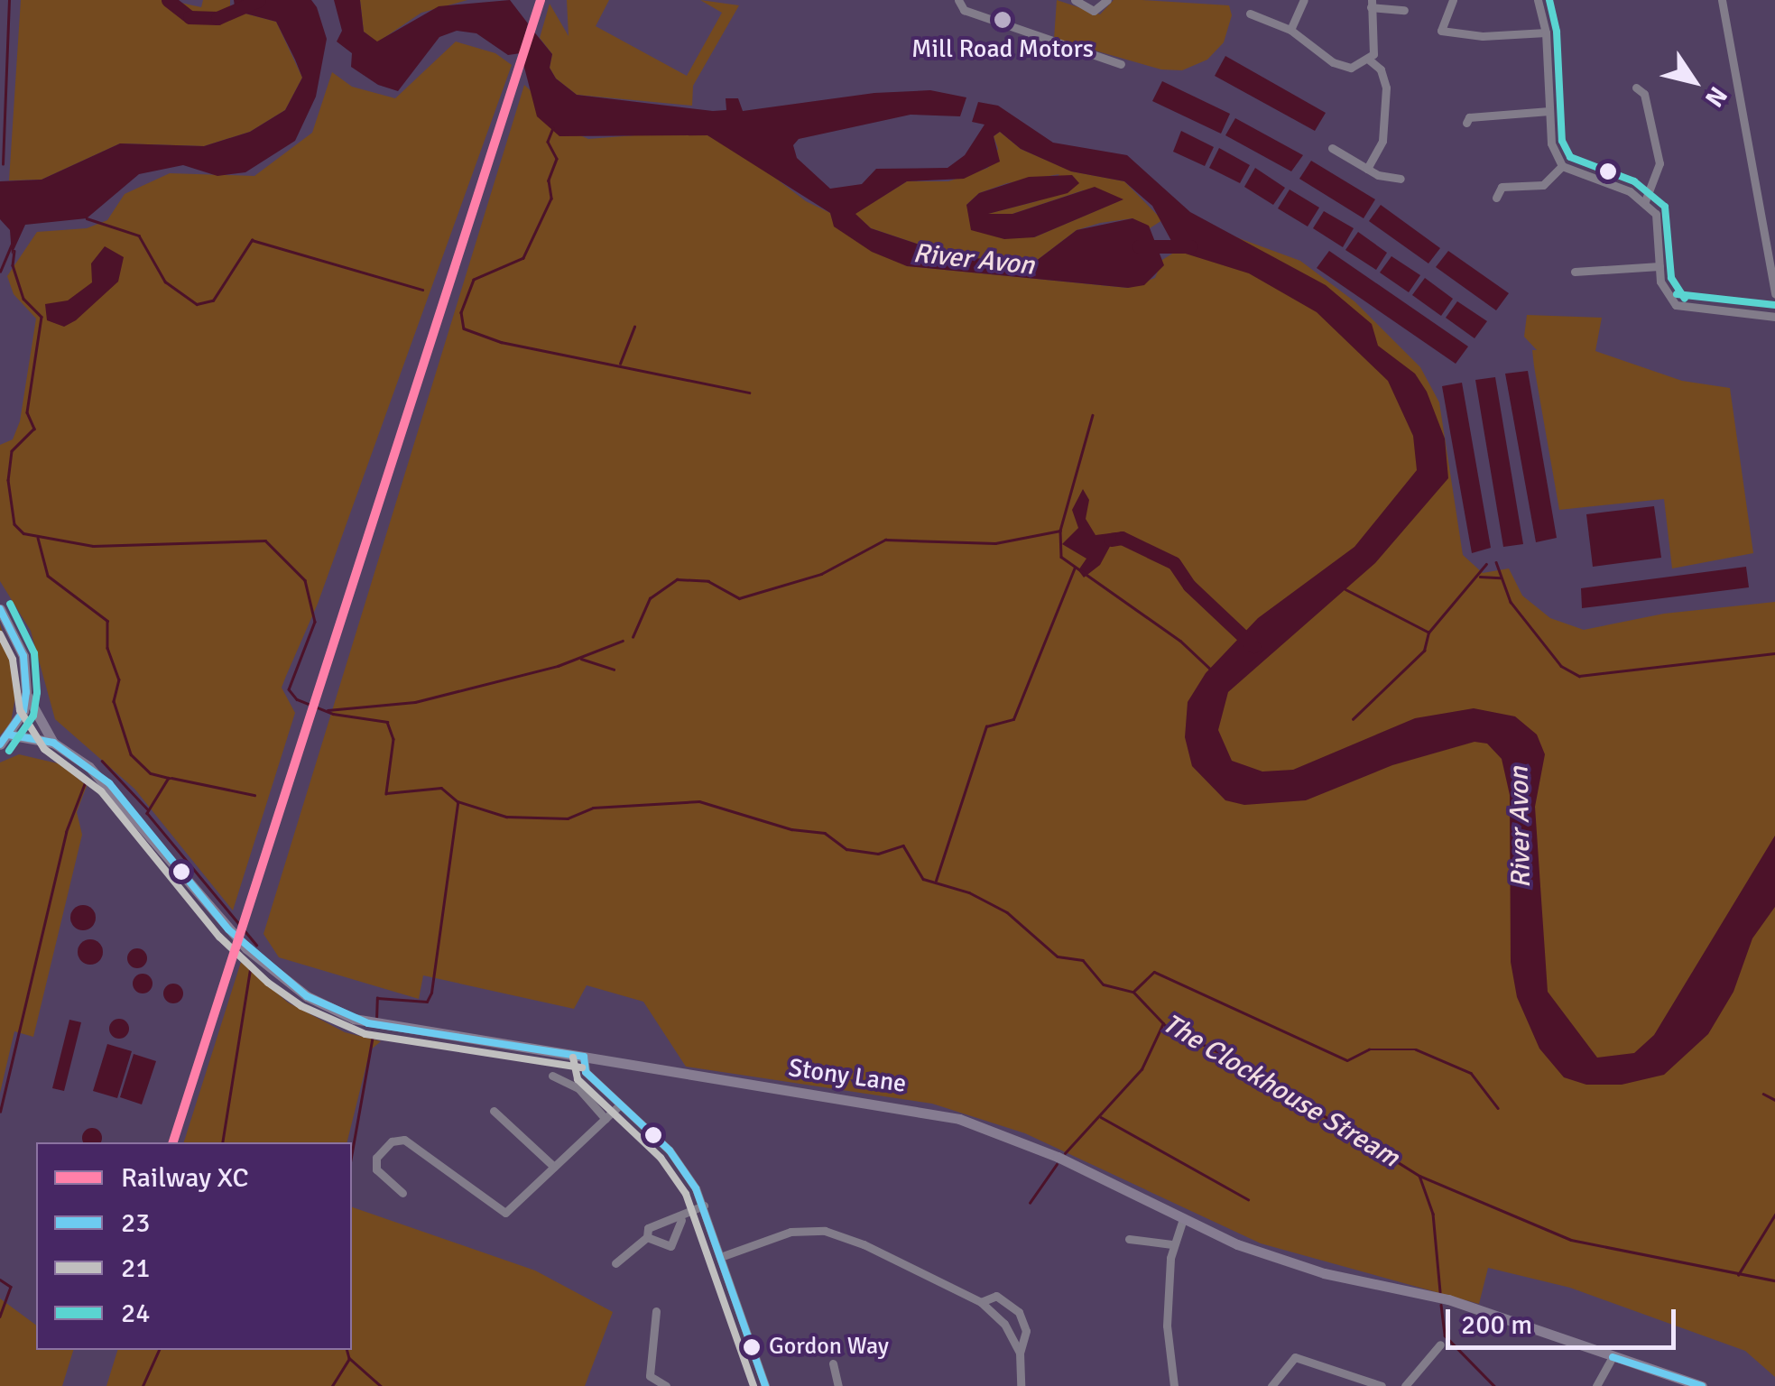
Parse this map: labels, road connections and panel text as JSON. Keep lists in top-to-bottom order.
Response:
{
  "streets": {
    "main road": ["Stony Lane"]
  },
  "water": ["River Avon", "The Clockhouse Stream"],
  "places": ["Mill Road Motors", "Gordon Way"],
  "lines": [
    "rail line XC",
    "transit line 24",
    "transit line 23",
    "transit line 21"
  ],
  "legend": [
    "Railway XC",
    "23",
    "21",
    "24"
  ],
  "scale_bar": "200 m",
  "north": "bottom right"
}
